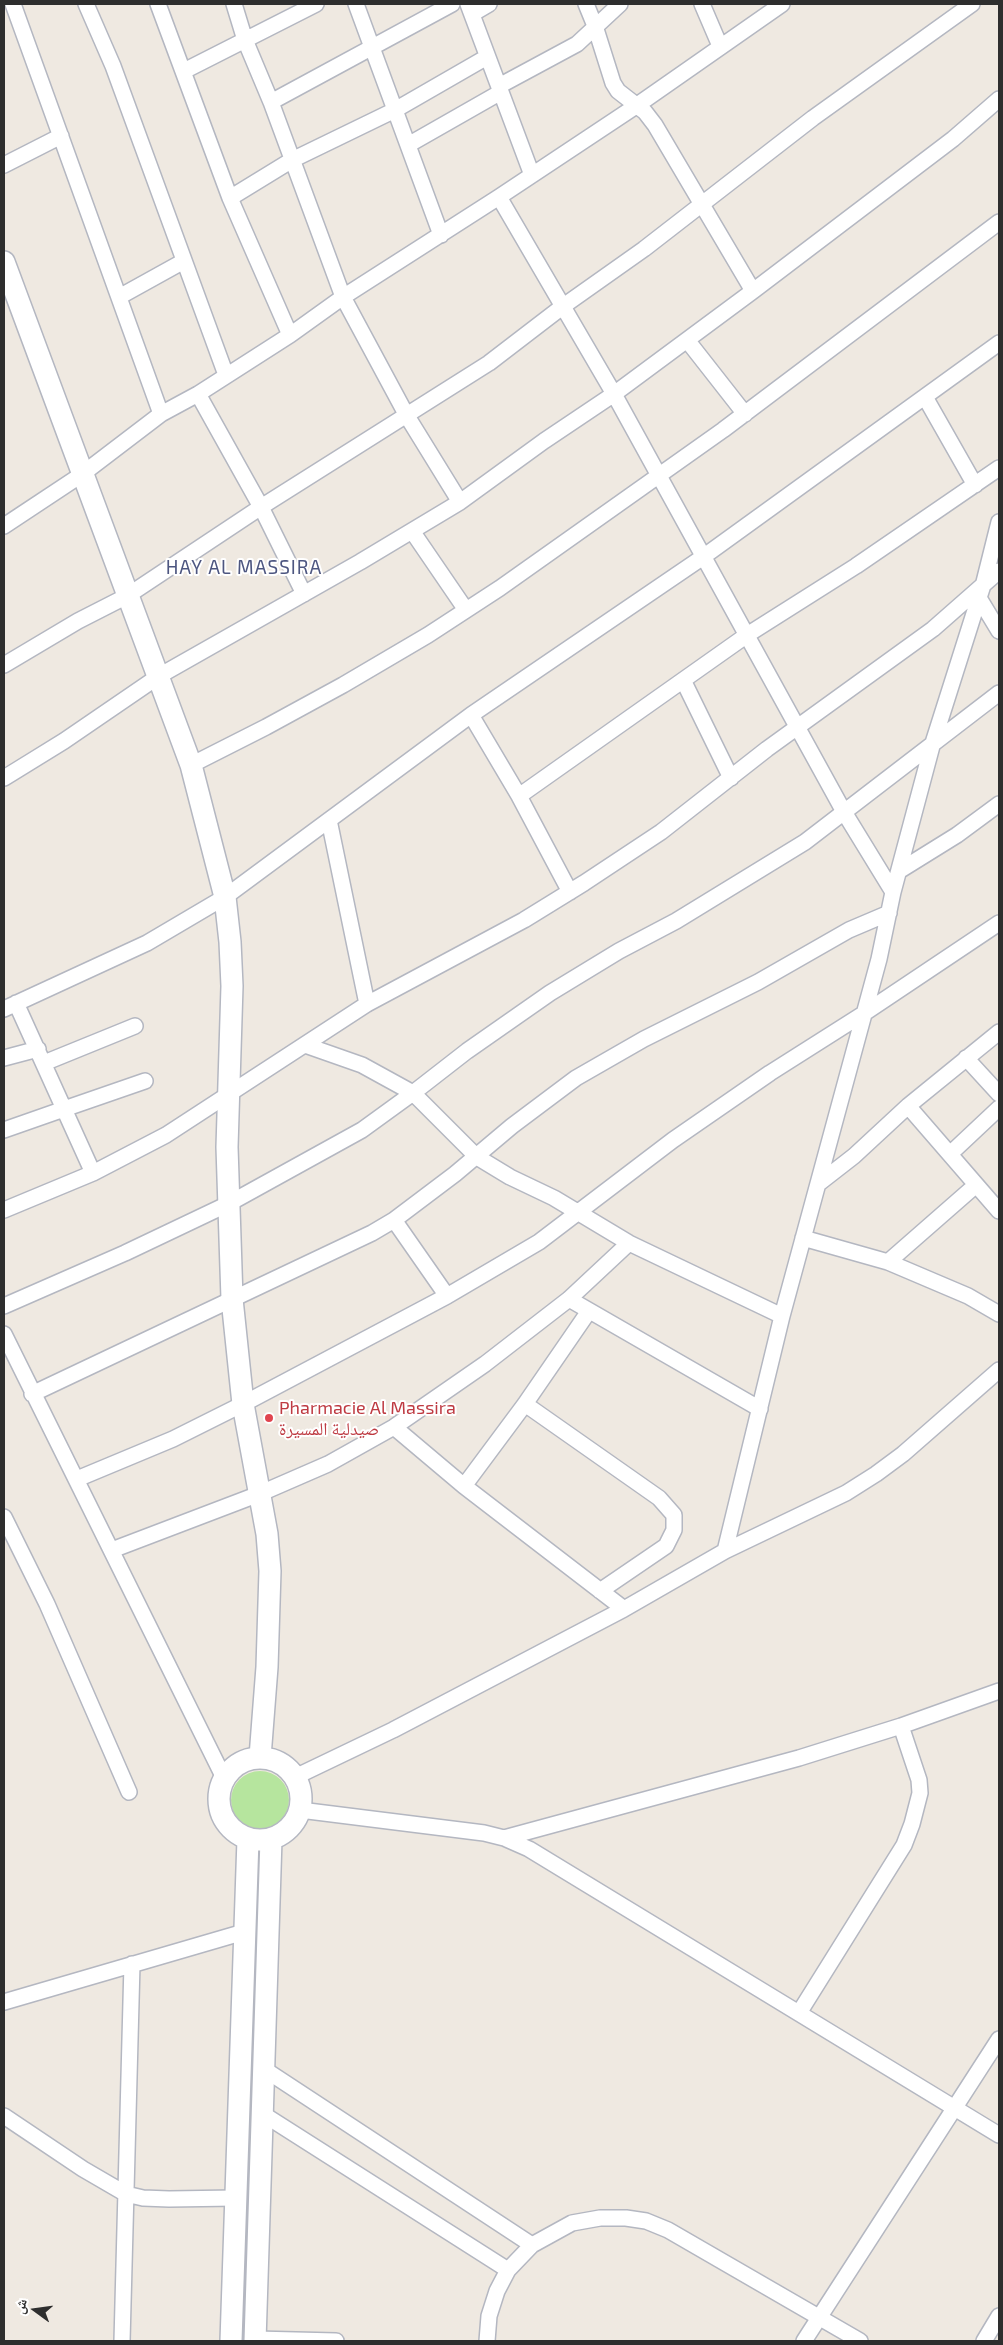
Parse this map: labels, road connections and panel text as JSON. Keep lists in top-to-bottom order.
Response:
{
  "districts": ["HAY AL MASSIRA"],
  "places": ["Pharmacie Al Massira صيدلية المسيرة"],
  "north": "left"
}
